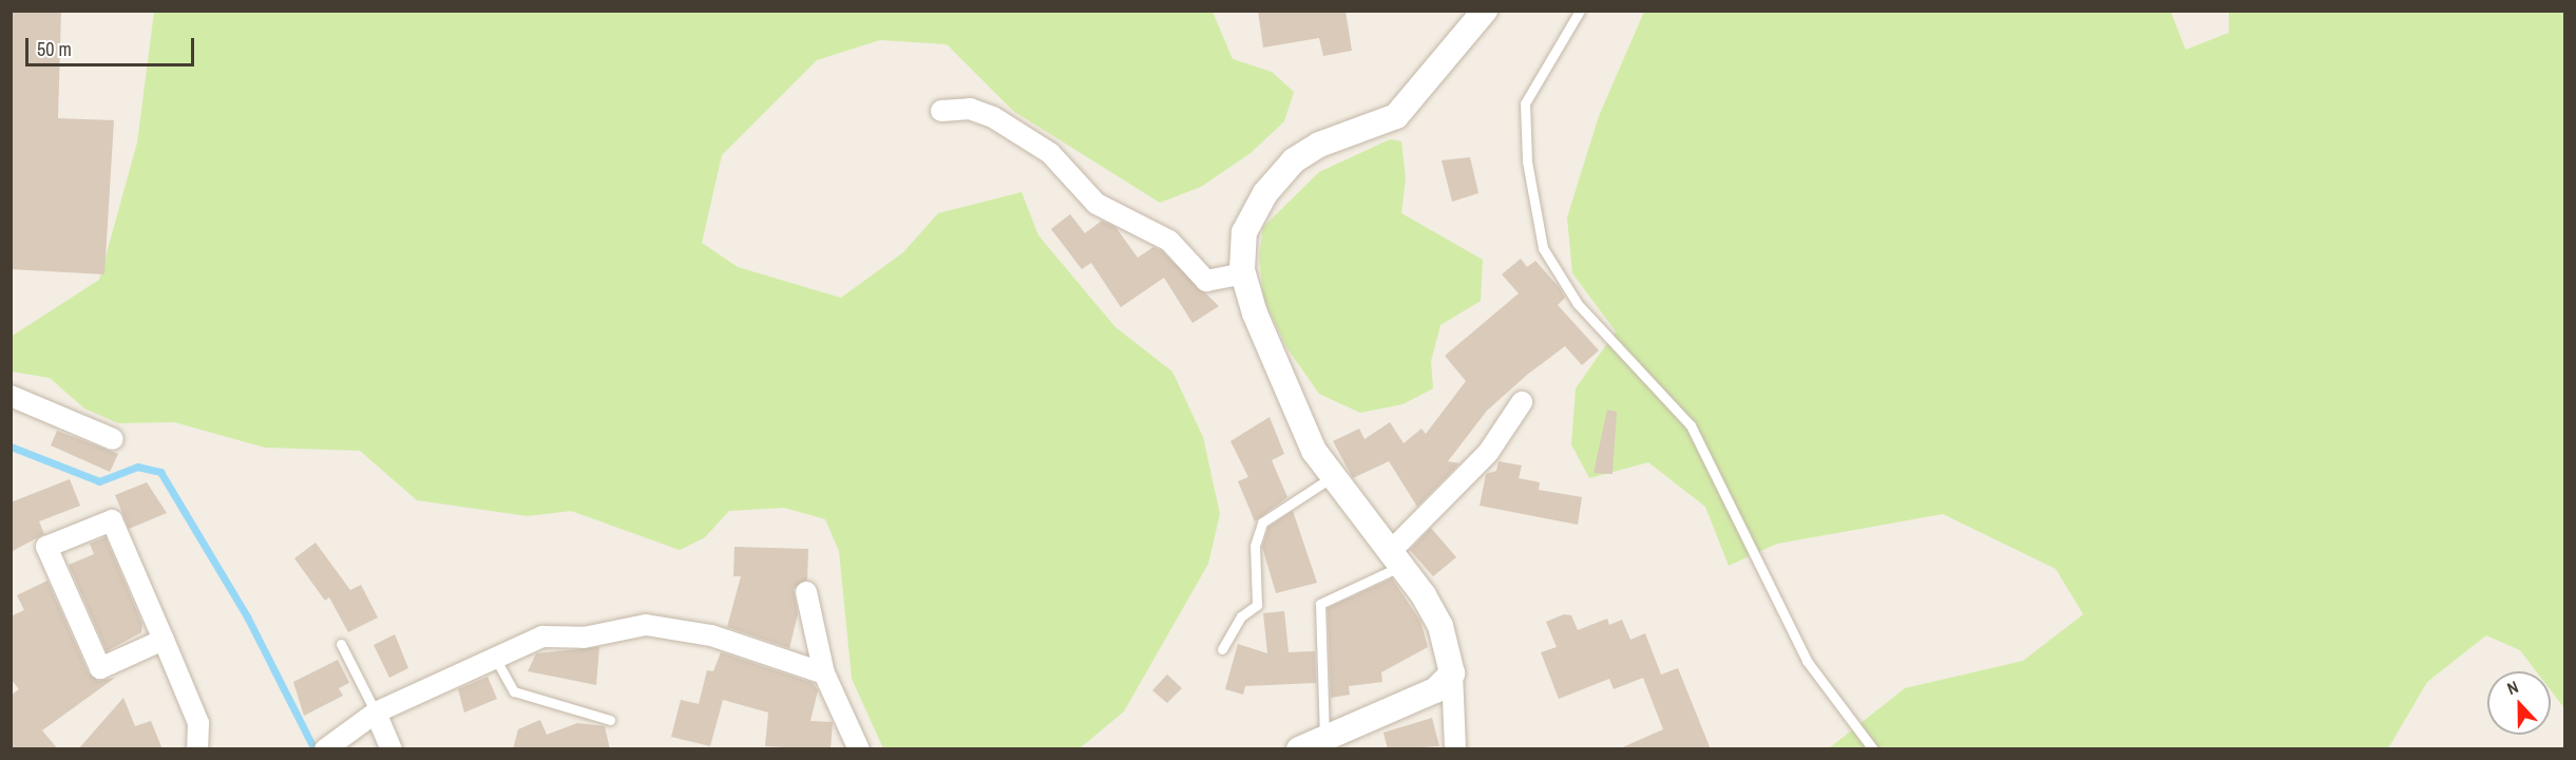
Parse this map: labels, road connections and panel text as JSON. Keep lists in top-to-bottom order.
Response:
{
  "scale_bar": "50 m",
  "north": "top"
}
